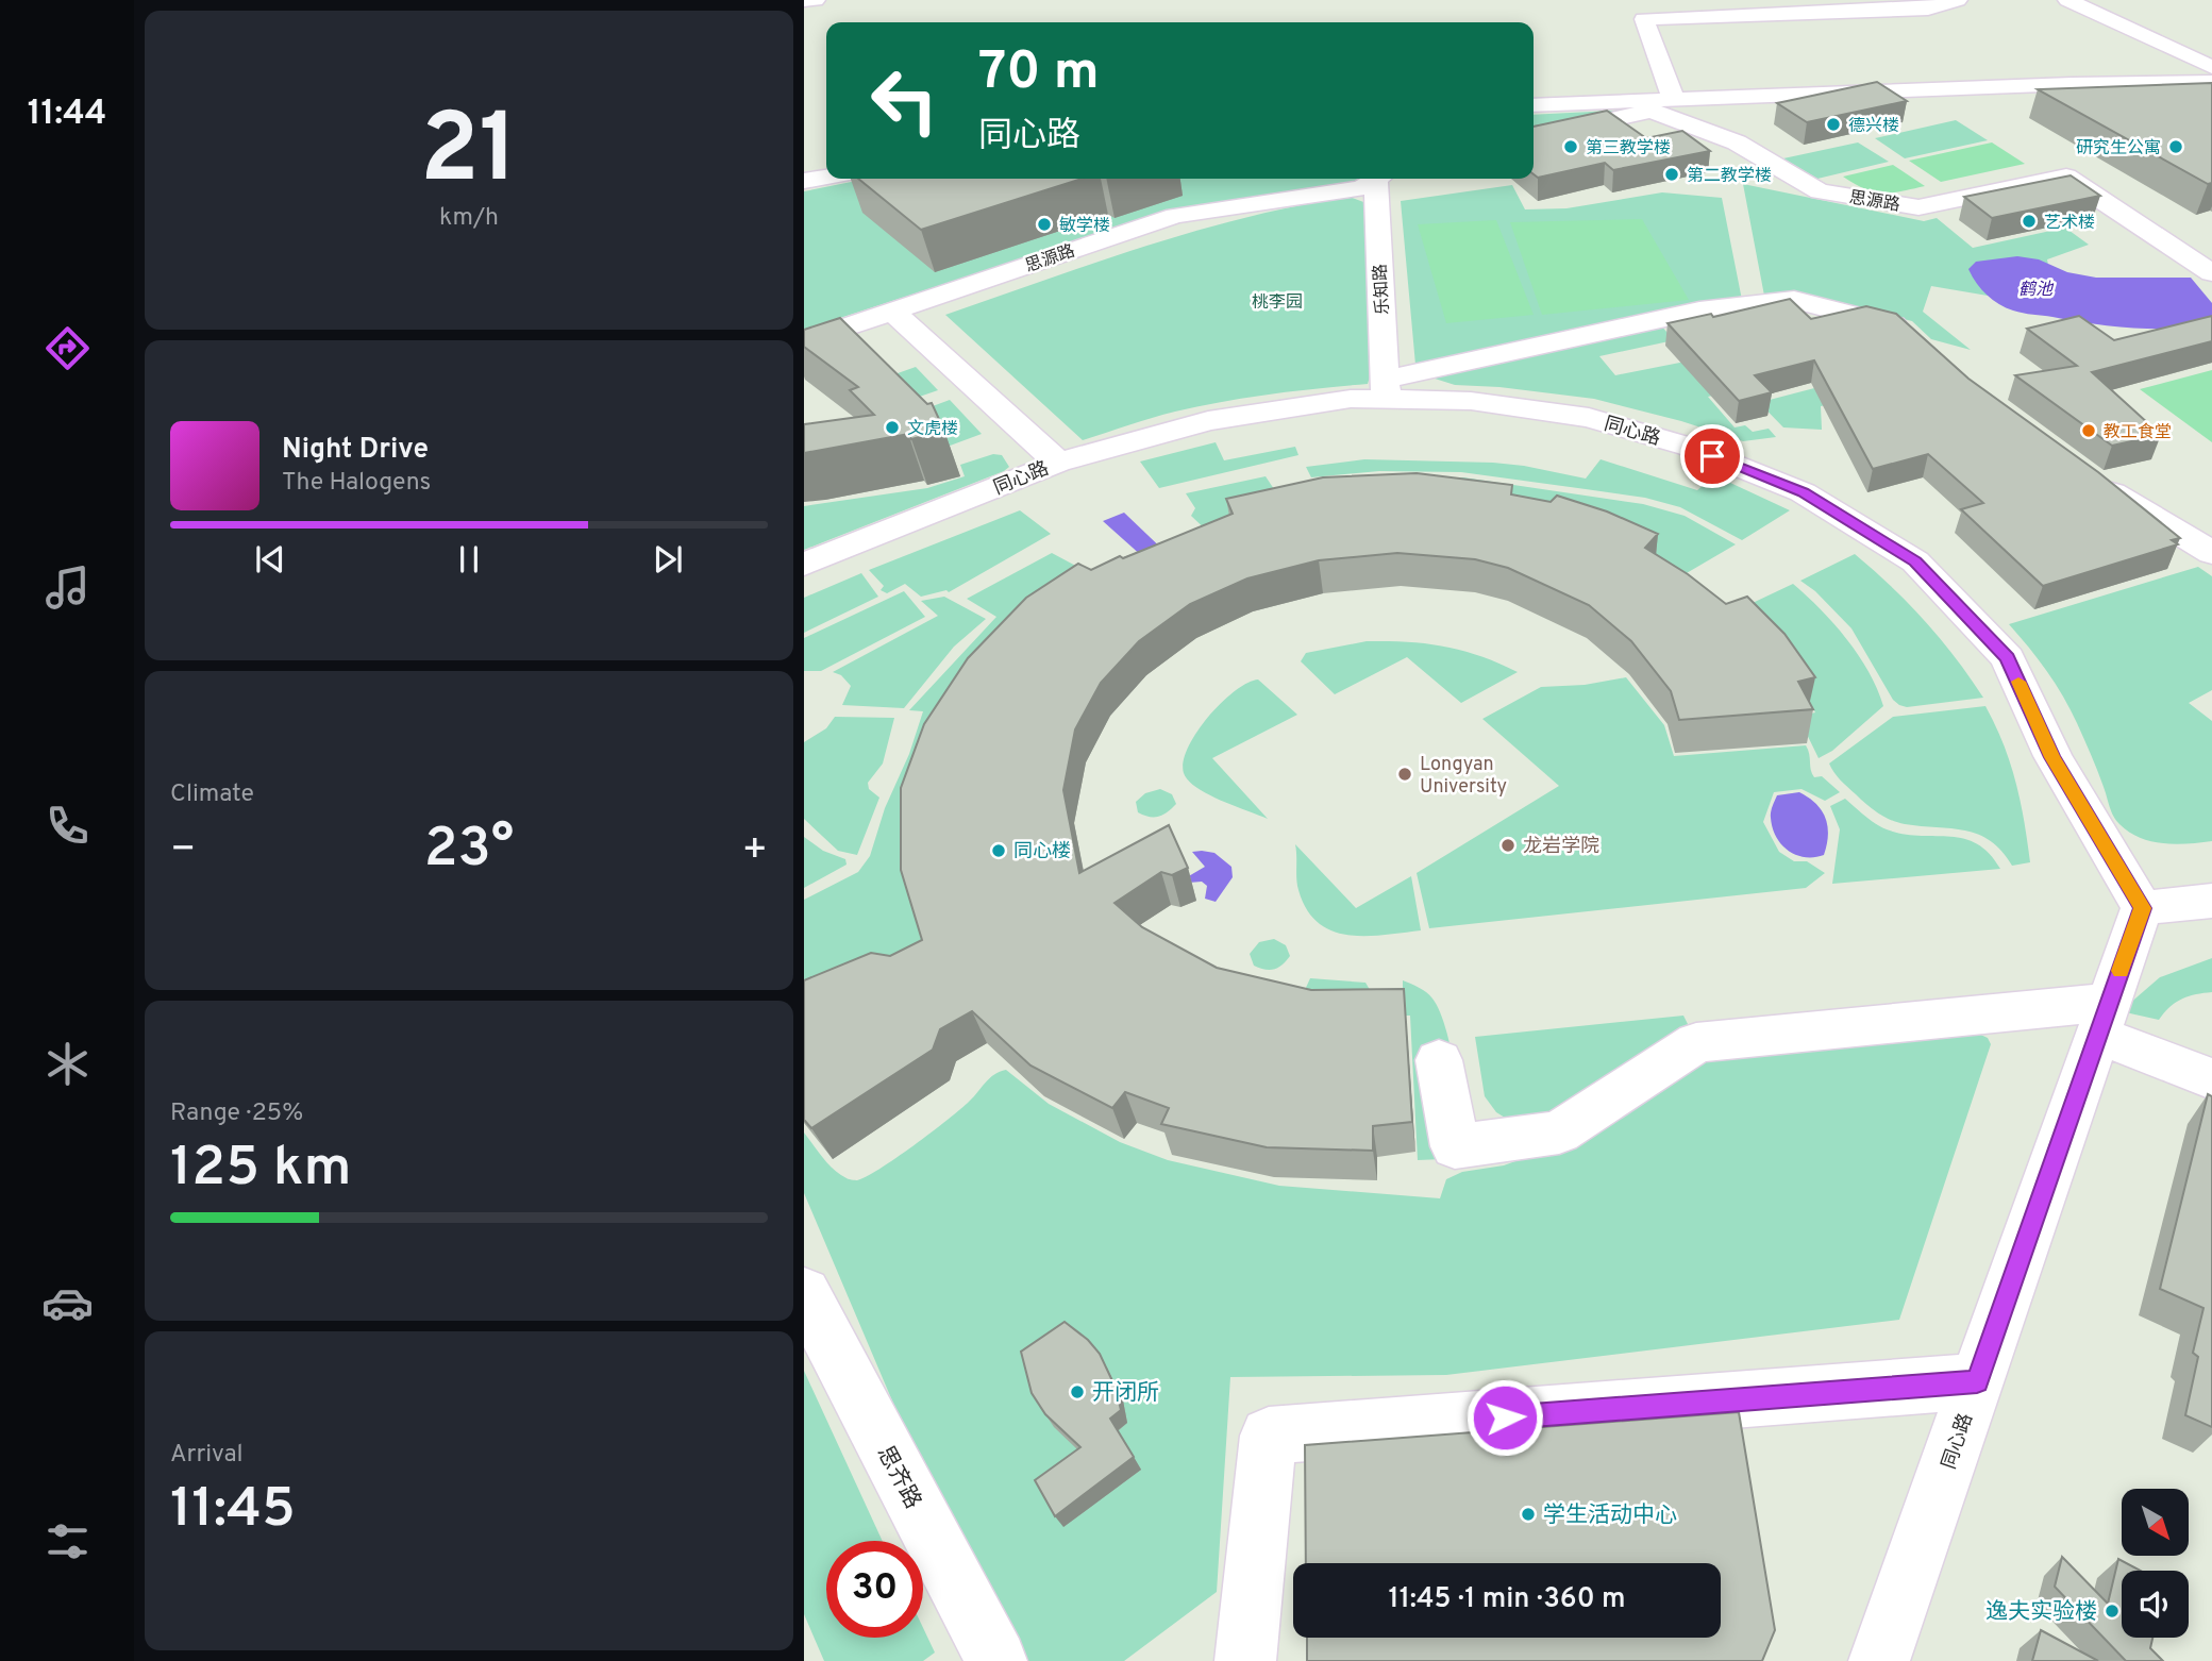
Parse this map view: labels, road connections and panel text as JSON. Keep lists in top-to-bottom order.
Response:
{
  "streets": {
    "street": [
      "思源路",
      "乐知路",
      "同心路",
      "思齐路"
    ]
  },
  "crossings": [
    ["乐知路", "同心路"]
  ],
  "water": ["鹤池"],
  "parks": ["桃李园"],
  "places": [
    "德兴楼",
    "第三教学楼",
    "研究生公寓",
    "第二教学楼",
    "艺术楼",
    "敏学楼",
    "文虎楼",
    "教工食堂",
    "Longyan University",
    "龙岩学院",
    "同心楼",
    "开闭所",
    "学生活动中心",
    "逸夫实验楼"
  ],
  "north": "bottom right",
  "page": {
    "tabs": "11:44",
    "tile": [
      ["21", "km/h"],
      "Climate",
      ["Range · 25%", "125 km"],
      ["Arrival", "11:45"]
    ],
    "turn": ["70 m", "同心路"],
    "song": ["Night Drive", "The Halogens"],
    "heat": ["−", "23°", "+"],
    "limit": "30",
    "trip": "11:45 · 1 min · 360 m"
  }
}
